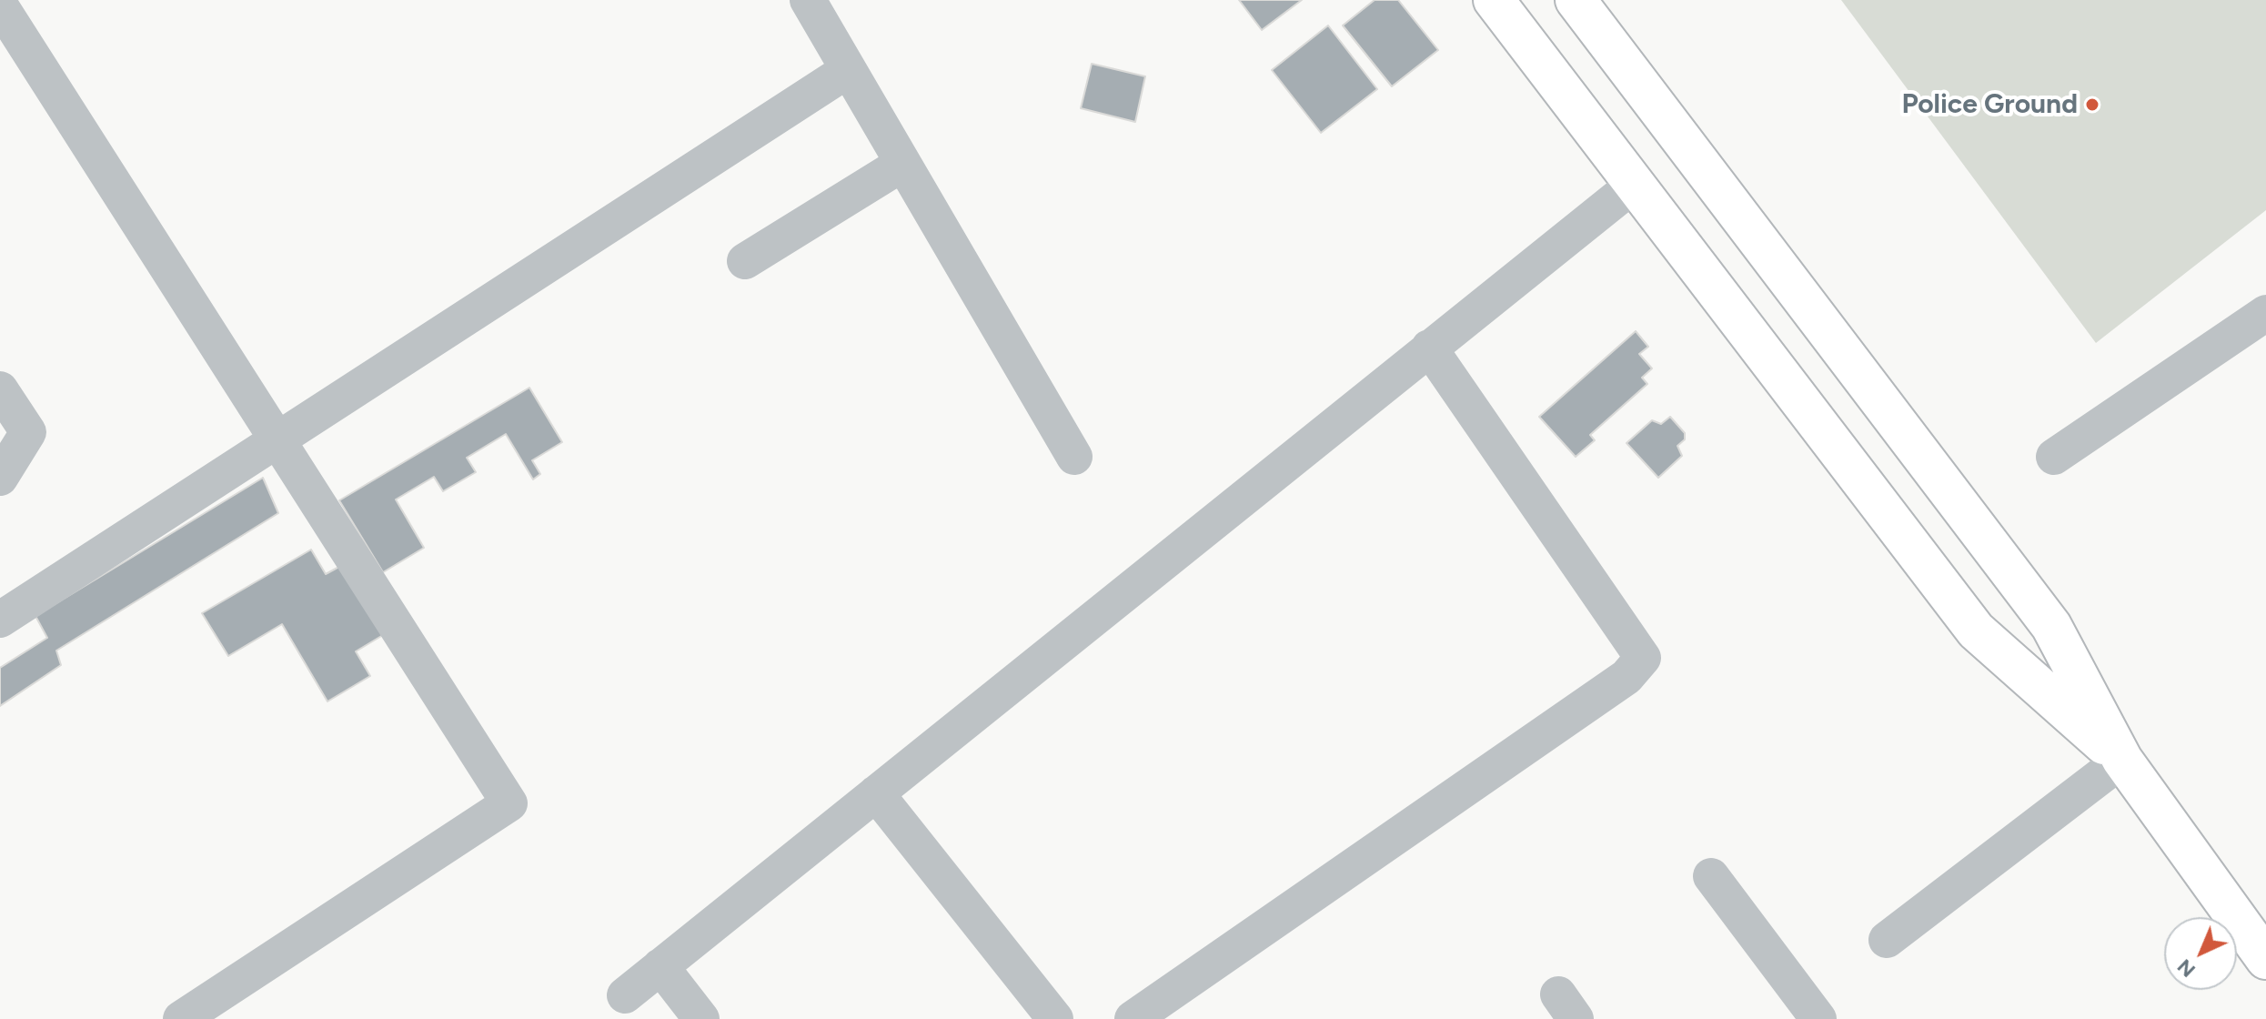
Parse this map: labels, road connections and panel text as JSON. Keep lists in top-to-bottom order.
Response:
{
  "places": ["Police Ground"],
  "north": "bottom left"
}
